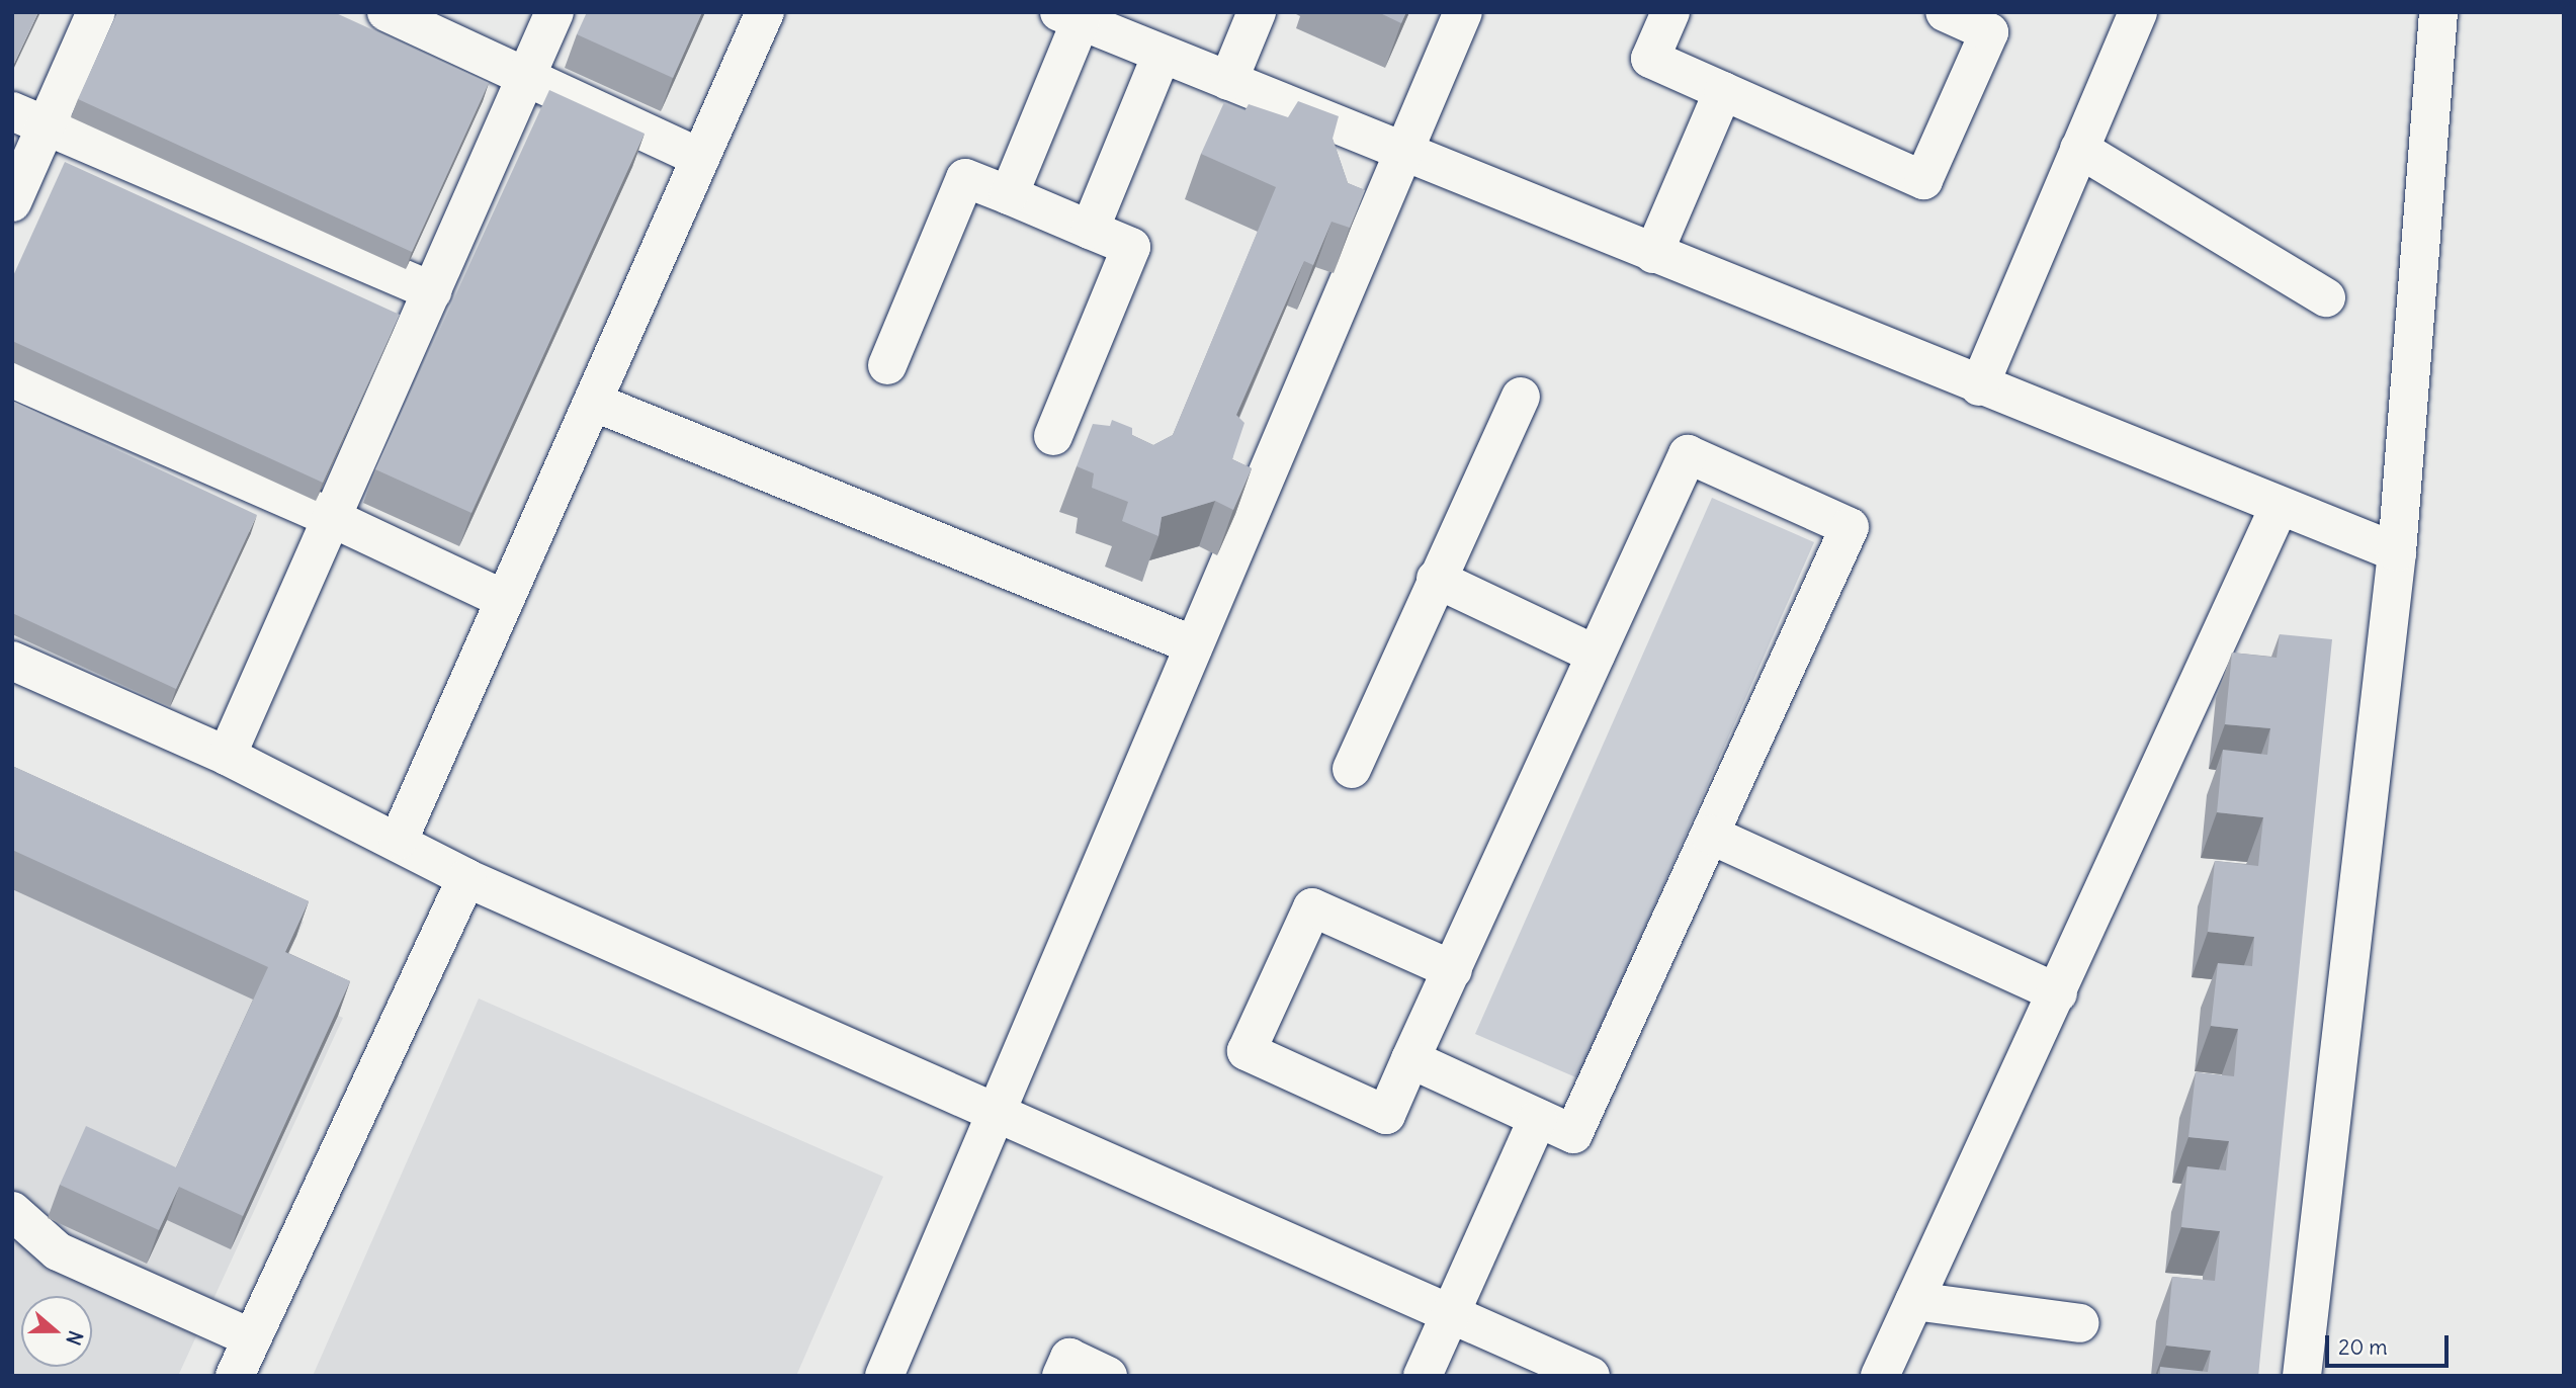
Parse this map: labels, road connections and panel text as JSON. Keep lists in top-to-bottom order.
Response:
{
  "scale_bar": "20 m",
  "north": "right"
}
